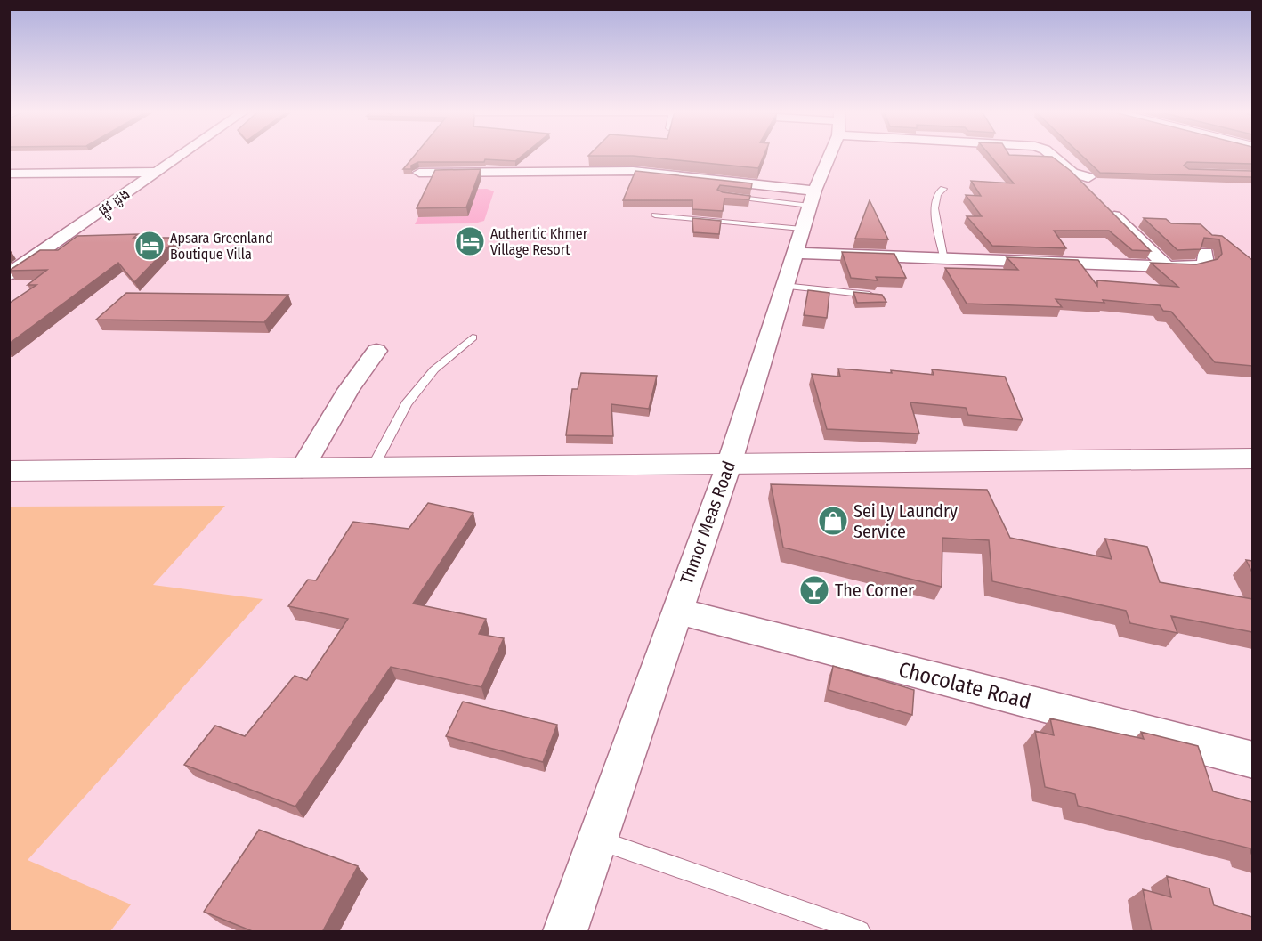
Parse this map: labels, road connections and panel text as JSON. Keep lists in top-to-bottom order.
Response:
{
  "streets": {
    "street": ["ផ្លូវ ដូង", "Thmor Meas Road", "Chocolate Road"]
  },
  "crossings": [
    ["Thmor Meas Road", "Chocolate Road"]
  ],
  "places": {
    "hotel": ["Authentic Khmer Village Resort", "Apsara Greenland Boutique Villa"],
    "shop": ["Sei Ly Laundry Service"],
    "bar": ["The Corner"]
  }
}
